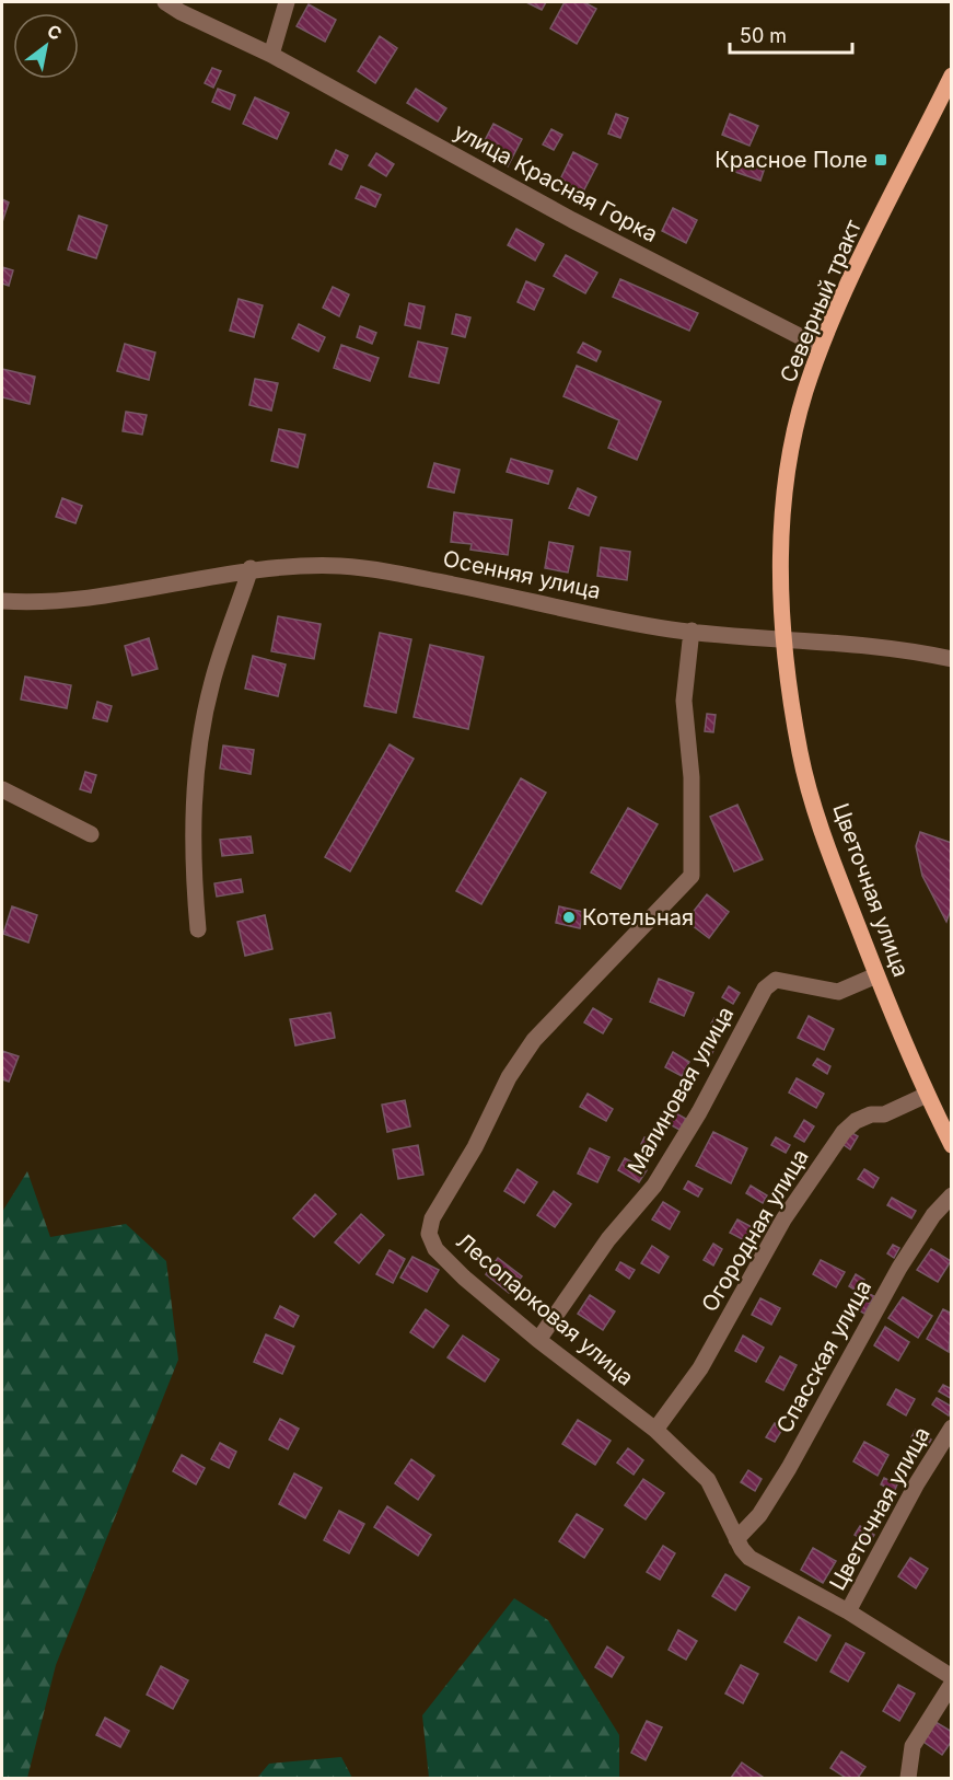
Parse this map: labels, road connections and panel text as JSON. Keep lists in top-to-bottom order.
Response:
{
  "streets": {
    "main road": ["Северный тракт", "Цветочная улица"],
    "street": [
      "улица Красная Горка",
      "Осенняя улица",
      "Малиновая улица",
      "Огородная улица",
      "Лесопарковая улица",
      "Спасская улица"
    ]
  },
  "crossings": [
    ["улица Красная Горка", "Северный тракт"],
    ["Северный тракт", "Осенняя улица"],
    ["Северный тракт", "Цветочная улица"],
    ["Осенняя улица", "Цветочная улица"],
    ["Осенняя улица", "Лесопарковая улица"],
    ["Цветочная улица", "Малиновая улица"],
    ["Цветочная улица", "Огородная улица"],
    ["Цветочная улица", "Лесопарковая улица"],
    ["Малиновая улица", "Лесопарковая улица"],
    ["Огородная улица", "Лесопарковая улица"],
    ["Лесопарковая улица", "Спасская улица"]
  ],
  "places": {
    "transit": ["Красное Поле"],
    "other": ["Котельная"]
  },
  "scale_bar": "50 m",
  "north": "top right"
}
